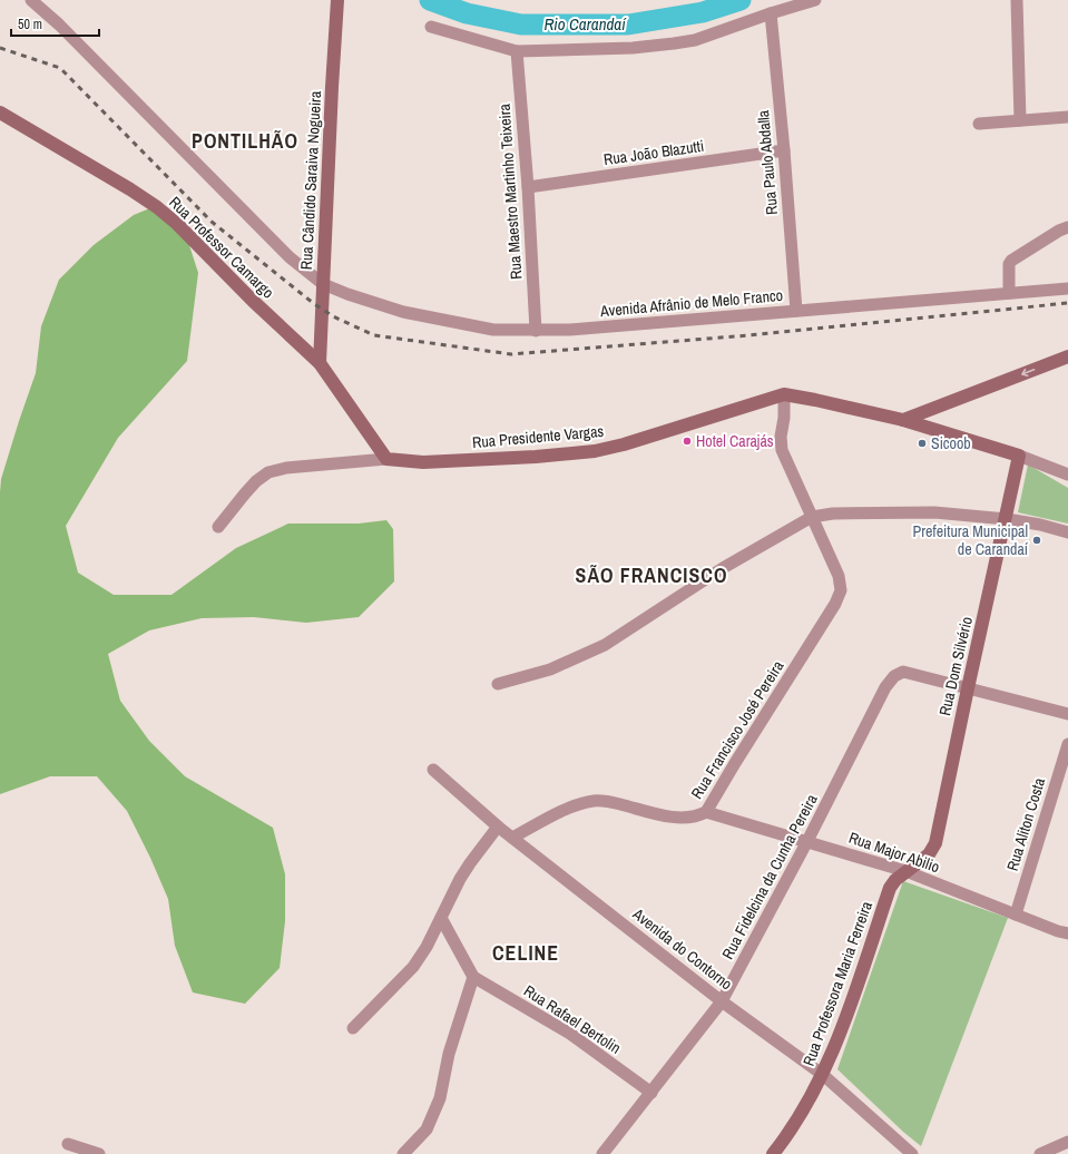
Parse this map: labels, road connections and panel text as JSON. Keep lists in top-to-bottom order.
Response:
{
  "streets": {
    "street": [
      "Rua João Blazutti",
      "Rua Paulo Abdalla",
      "Rua Cândido Saraiva Nogueira",
      "Rua Maestro Martinho Teixeira",
      "Rua Professor Camargo",
      "Avenida Afrânio de Melo Franco",
      "Rua Presidente Vargas",
      "Rua Dom Silvério",
      "Rua Francisco José Pereira",
      "Rua Aliton Costa",
      "Rua Major Abilio",
      "Rua Fidelcina da Cunha Pereira",
      "Avenida do Contorno",
      "Rua Professora Maria Ferreira",
      "Rua Rafael Bertolin"
    ]
  },
  "crossings": [
    ["Rua João Blazutti", "Rua Paulo Abdalla"],
    ["Rua João Blazutti", "Rua Maestro Martinho Teixeira"],
    ["Rua Paulo Abdalla", "Avenida Afrânio de Melo Franco"],
    ["Rua Cândido Saraiva Nogueira", "Rua Professor Camargo"],
    ["Rua Cândido Saraiva Nogueira", "Avenida Afrânio de Melo Franco"],
    ["Rua Maestro Martinho Teixeira", "Avenida Afrânio de Melo Franco"],
    ["Rua Professor Camargo", "Rua Presidente Vargas"],
    ["Rua Presidente Vargas", "Rua Dom Silvério"],
    ["Rua Dom Silvério", "Rua Major Abilio"],
    ["Rua Dom Silvério", "Rua Fidelcina da Cunha Pereira"],
    ["Rua Dom Silvério", "Rua Professora Maria Ferreira"],
    ["Rua Francisco José Pereira", "Rua Major Abilio"],
    ["Rua Francisco José Pereira", "Avenida do Contorno"],
    ["Rua Aliton Costa", "Rua Major Abilio"],
    ["Rua Major Abilio", "Rua Fidelcina da Cunha Pereira"],
    ["Rua Major Abilio", "Rua Professora Maria Ferreira"],
    ["Rua Fidelcina da Cunha Pereira", "Avenida do Contorno"],
    ["Rua Fidelcina da Cunha Pereira", "Rua Rafael Bertolin"],
    ["Avenida do Contorno", "Rua Professora Maria Ferreira"]
  ],
  "districts": ["PONTILHÃO", "SÃO FRANCISCO", "CELINE"],
  "water": ["Rio Carandaí"],
  "places": ["Hotel Carajás", "Sicoob", "Prefeitura Municipal de Carandaí"],
  "scale_bar": "50 m"
}
